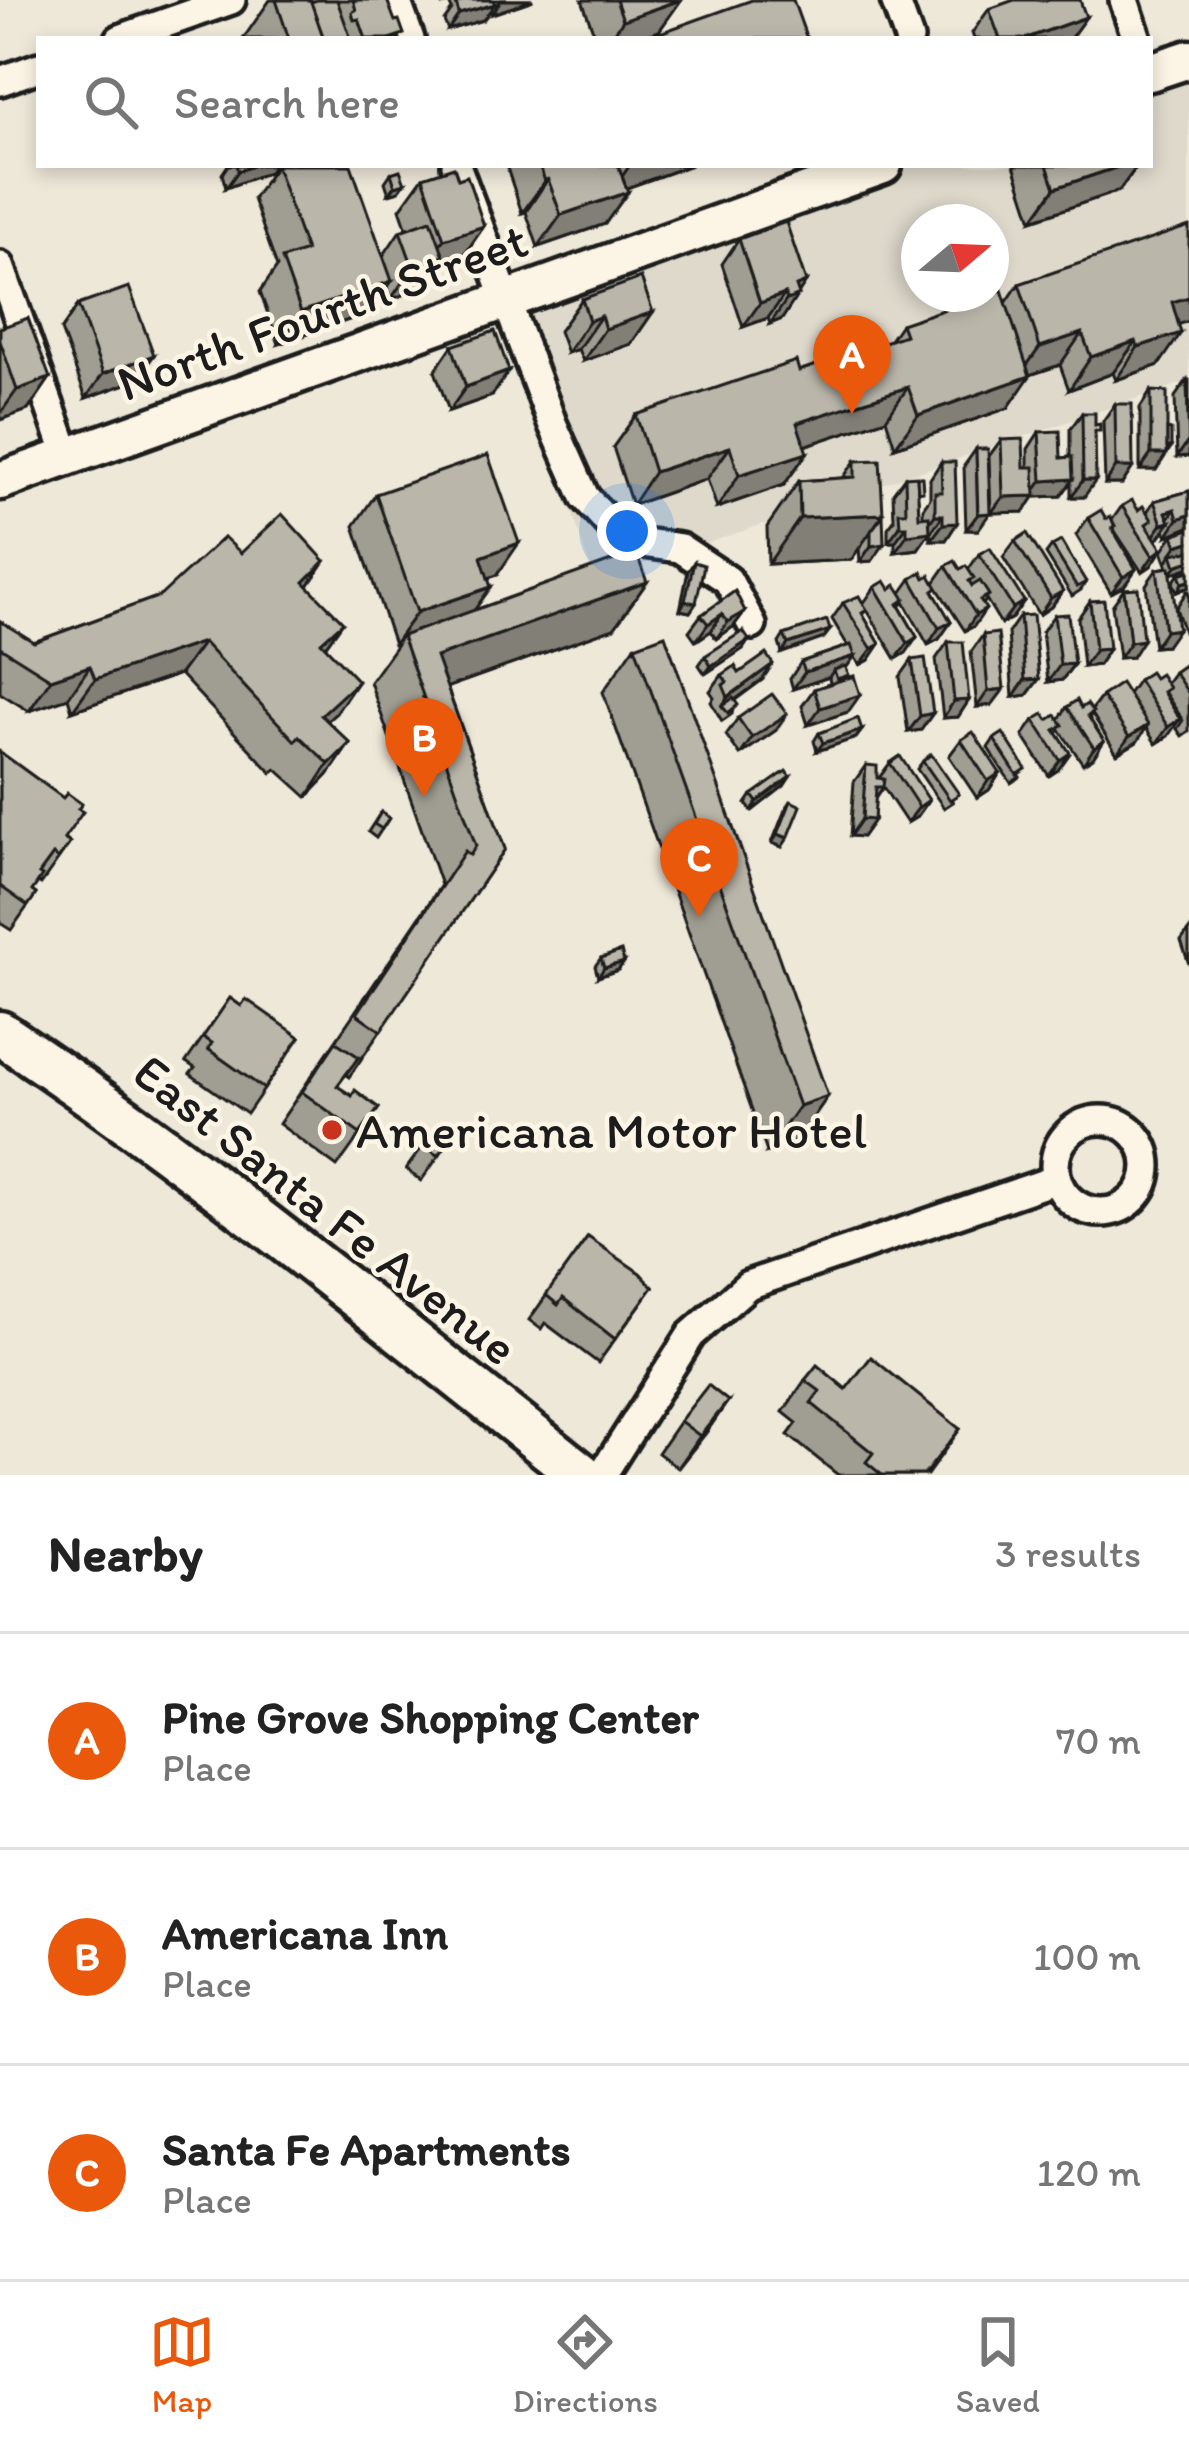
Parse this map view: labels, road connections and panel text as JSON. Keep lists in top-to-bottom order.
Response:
{
  "streets": {
    "main road": ["North Fourth Street", "East Santa Fe Avenue"]
  },
  "places": ["Americana Motor Hotel"],
  "north": "right",
  "page": {
    "search": "Search here",
    "pins": ["A", "B", "C"],
    "heading": ["Nearby", "3 results"],
    "list": [
      {
        "mark": "A",
        "name": "Pine Grove Shopping Center",
        "note": "Place",
        "value": "70 m"
      },
      {
        "mark": "B",
        "name": "Americana Inn",
        "note": "Place",
        "value": "100 m"
      },
      {
        "mark": "C",
        "name": "Santa Fe Apartments",
        "note": "Place",
        "value": "120 m"
      }
    ],
    "nav": ["Map", "Directions", "Saved"]
  }
}
